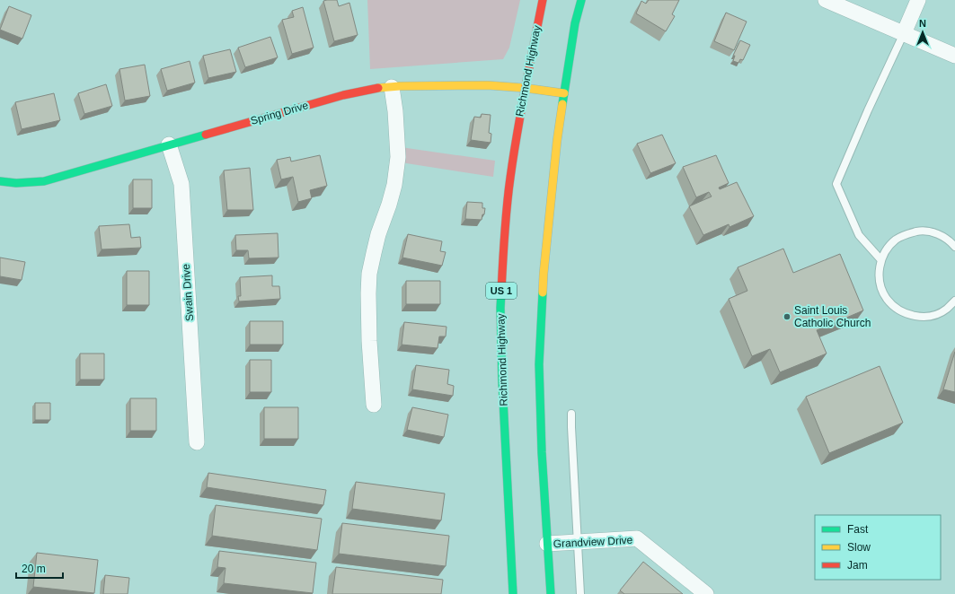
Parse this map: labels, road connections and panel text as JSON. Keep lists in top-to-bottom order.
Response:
{
  "streets": {
    "main road": ["Richmond Highway", "Spring Drive", "US 1"],
    "street": ["Swain Drive", "Grandview Drive"]
  },
  "crossings": [
    ["Richmond Highway", "Spring Drive"],
    ["Spring Drive", "Swain Drive"]
  ],
  "places": ["Saint Louis Catholic Church"],
  "legend": ["Fast", "Slow", "Jam"],
  "scale_bar": "20 m",
  "north": "top"
}
